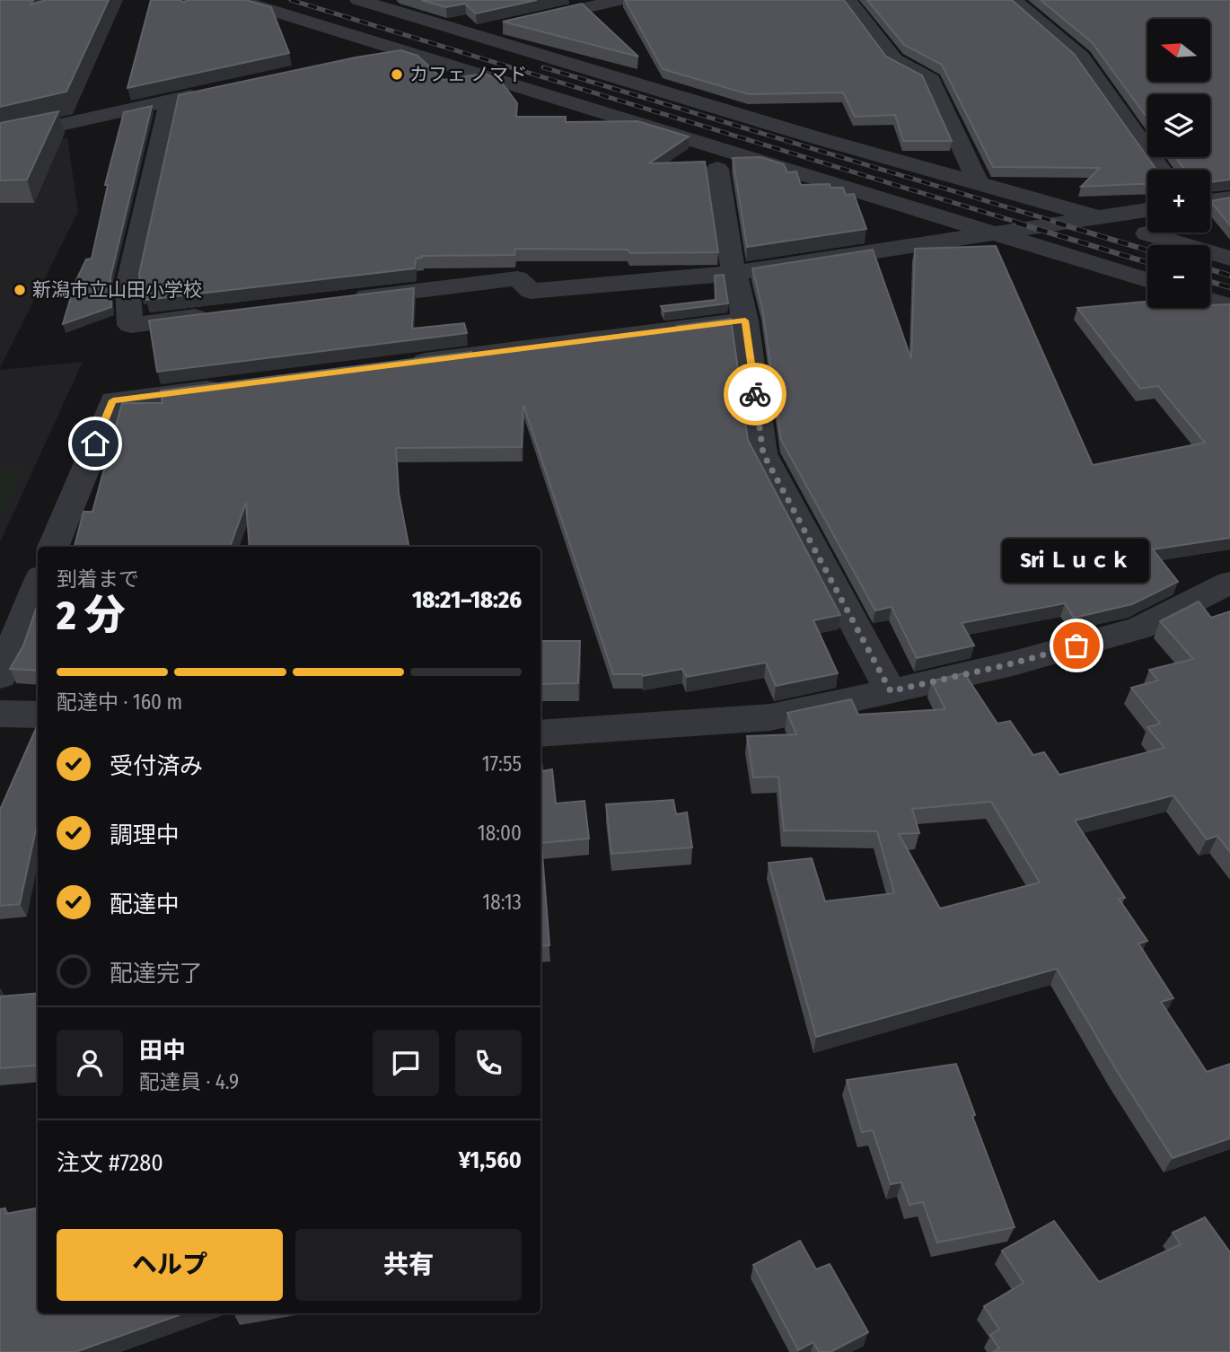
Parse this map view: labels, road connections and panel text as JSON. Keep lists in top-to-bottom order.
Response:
{
  "places": ["カフェ ノマド", "新潟市立山田小学校", "Sri Ｌｕｃｋ"],
  "north": "left",
  "page": {
    "map_buttons": ["+", "−"],
    "bubble": "Sri Ｌｕｃｋ",
    "heading": ["2 分", "到着まで", "18:21–18:26"],
    "panel": [
      "田中",
      "配達員 · 4.9",
      "注文 #7280",
      "¥1,560"
    ],
    "bar": "配達中 · 160 m",
    "list": [
      ["受付済み", "17:55"],
      ["調理中", "18:00"],
      ["配達中", "18:13"],
      "配達完了"
    ],
    "buttons": ["ヘルプ", "共有"]
  }
}
